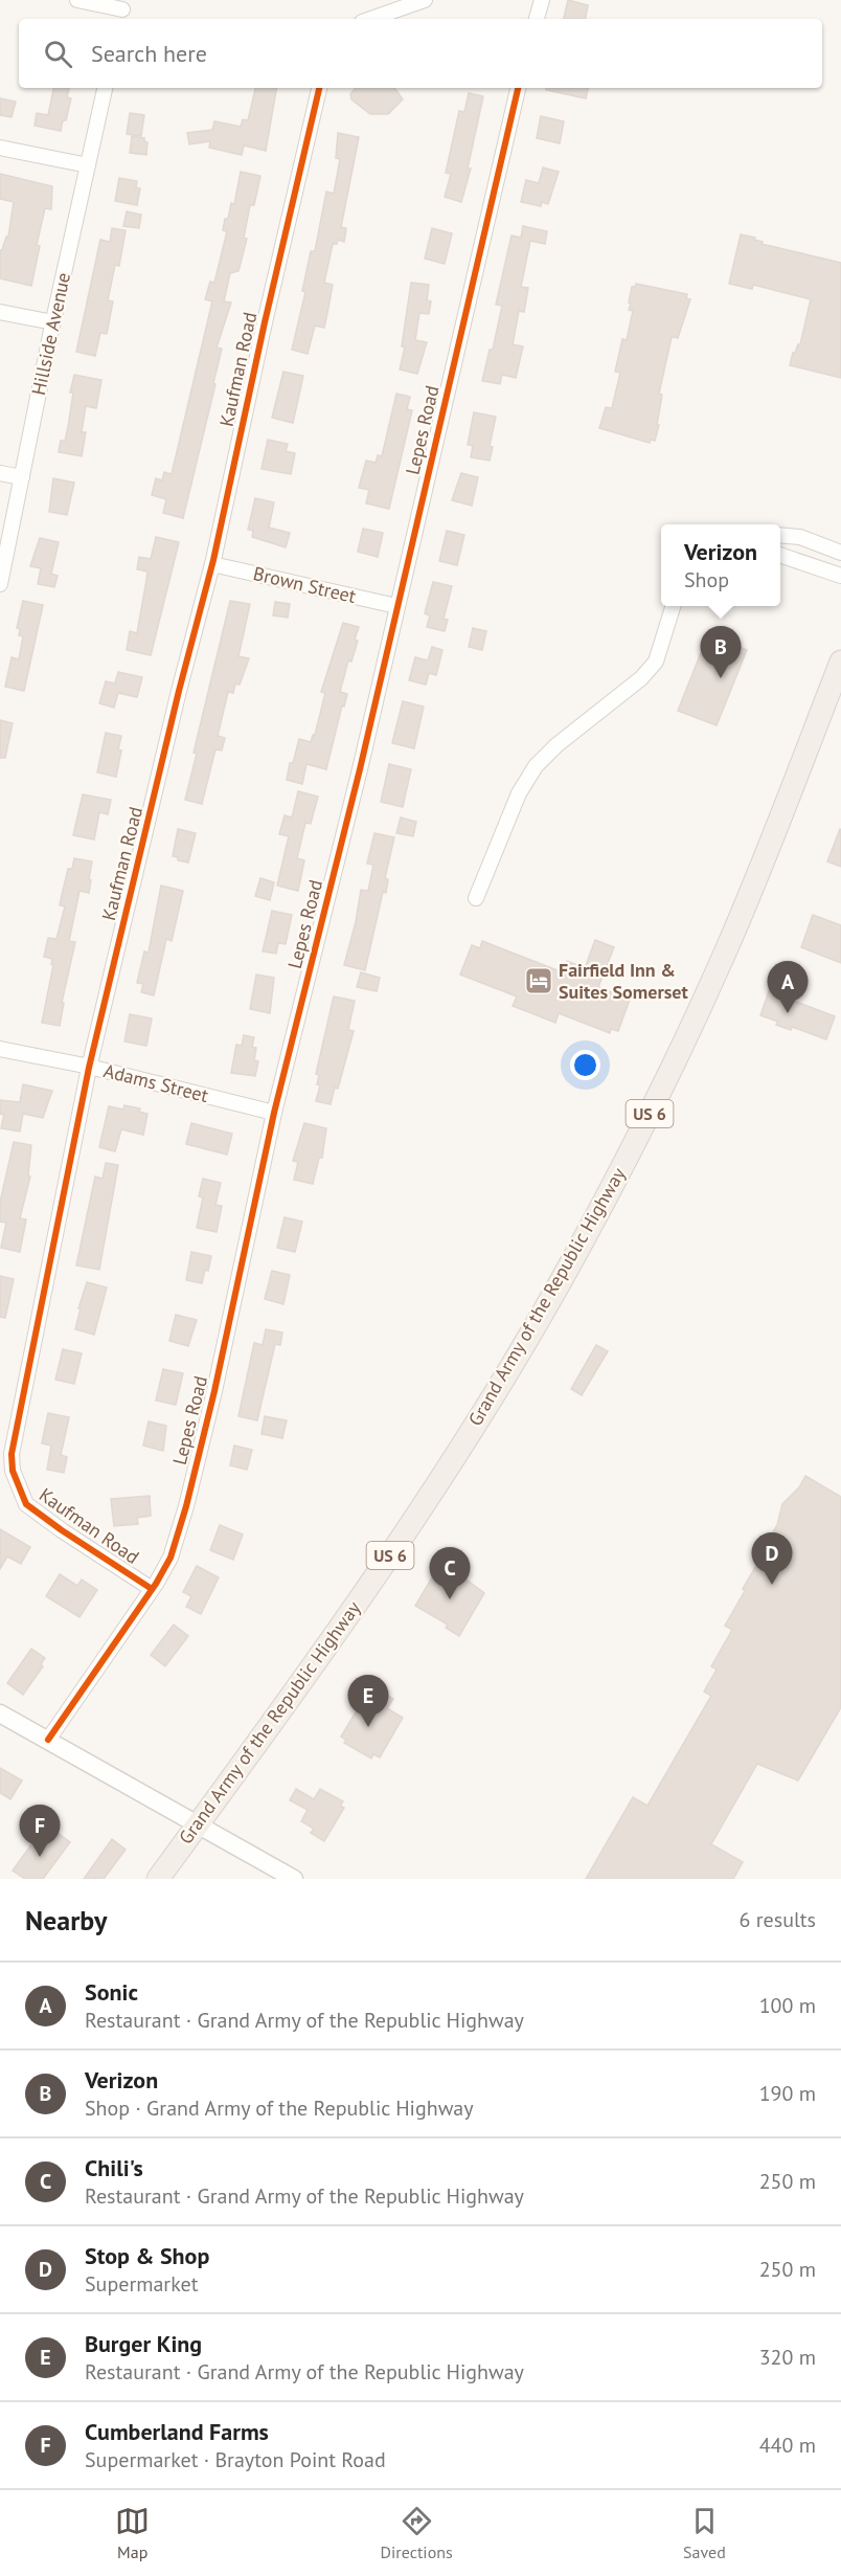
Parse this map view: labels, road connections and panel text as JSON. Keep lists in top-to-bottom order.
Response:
{
  "streets": {
    "main road": ["US 6", "Grand Army of the Republic Highway"],
    "street": [
      "Hillside Avenue",
      "Kaufman Road",
      "Lepes Road",
      "Brown Street",
      "Adams Street"
    ]
  },
  "crossings": [
    ["Kaufman Road", "Lepes Road"],
    ["Kaufman Road", "Brown Street"],
    ["Kaufman Road", "Adams Street"],
    ["Lepes Road", "Brown Street"],
    ["Lepes Road", "Adams Street"]
  ],
  "places": {
    "hotel": ["Fairfield Inn & Suites Somerset"]
  },
  "page": {
    "search": "Search here",
    "popup": ["Verizon", "Shop"],
    "pins": [
      "B",
      "A",
      "D",
      "C",
      "E",
      "F"
    ],
    "heading": ["Nearby", "6 results"],
    "list": [
      {
        "mark": "A",
        "name": "Sonic",
        "note": "Restaurant · Grand Army of the Republic Highway",
        "value": "100 m"
      },
      {
        "mark": "B",
        "name": "Verizon",
        "note": "Shop · Grand Army of the Republic Highway",
        "value": "190 m"
      },
      {
        "mark": "C",
        "name": "Chili's",
        "note": "Restaurant · Grand Army of the Republic Highway",
        "value": "250 m"
      },
      {
        "mark": "D",
        "name": "Stop & Shop",
        "note": "Supermarket",
        "value": "250 m"
      },
      {
        "mark": "E",
        "name": "Burger King",
        "note": "Restaurant · Grand Army of the Republic Highway",
        "value": "320 m"
      },
      {
        "mark": "F",
        "name": "Cumberland Farms",
        "note": "Supermarket · Brayton Point Road",
        "value": "440 m"
      }
    ],
    "nav": ["Map", "Directions", "Saved"]
  }
}
